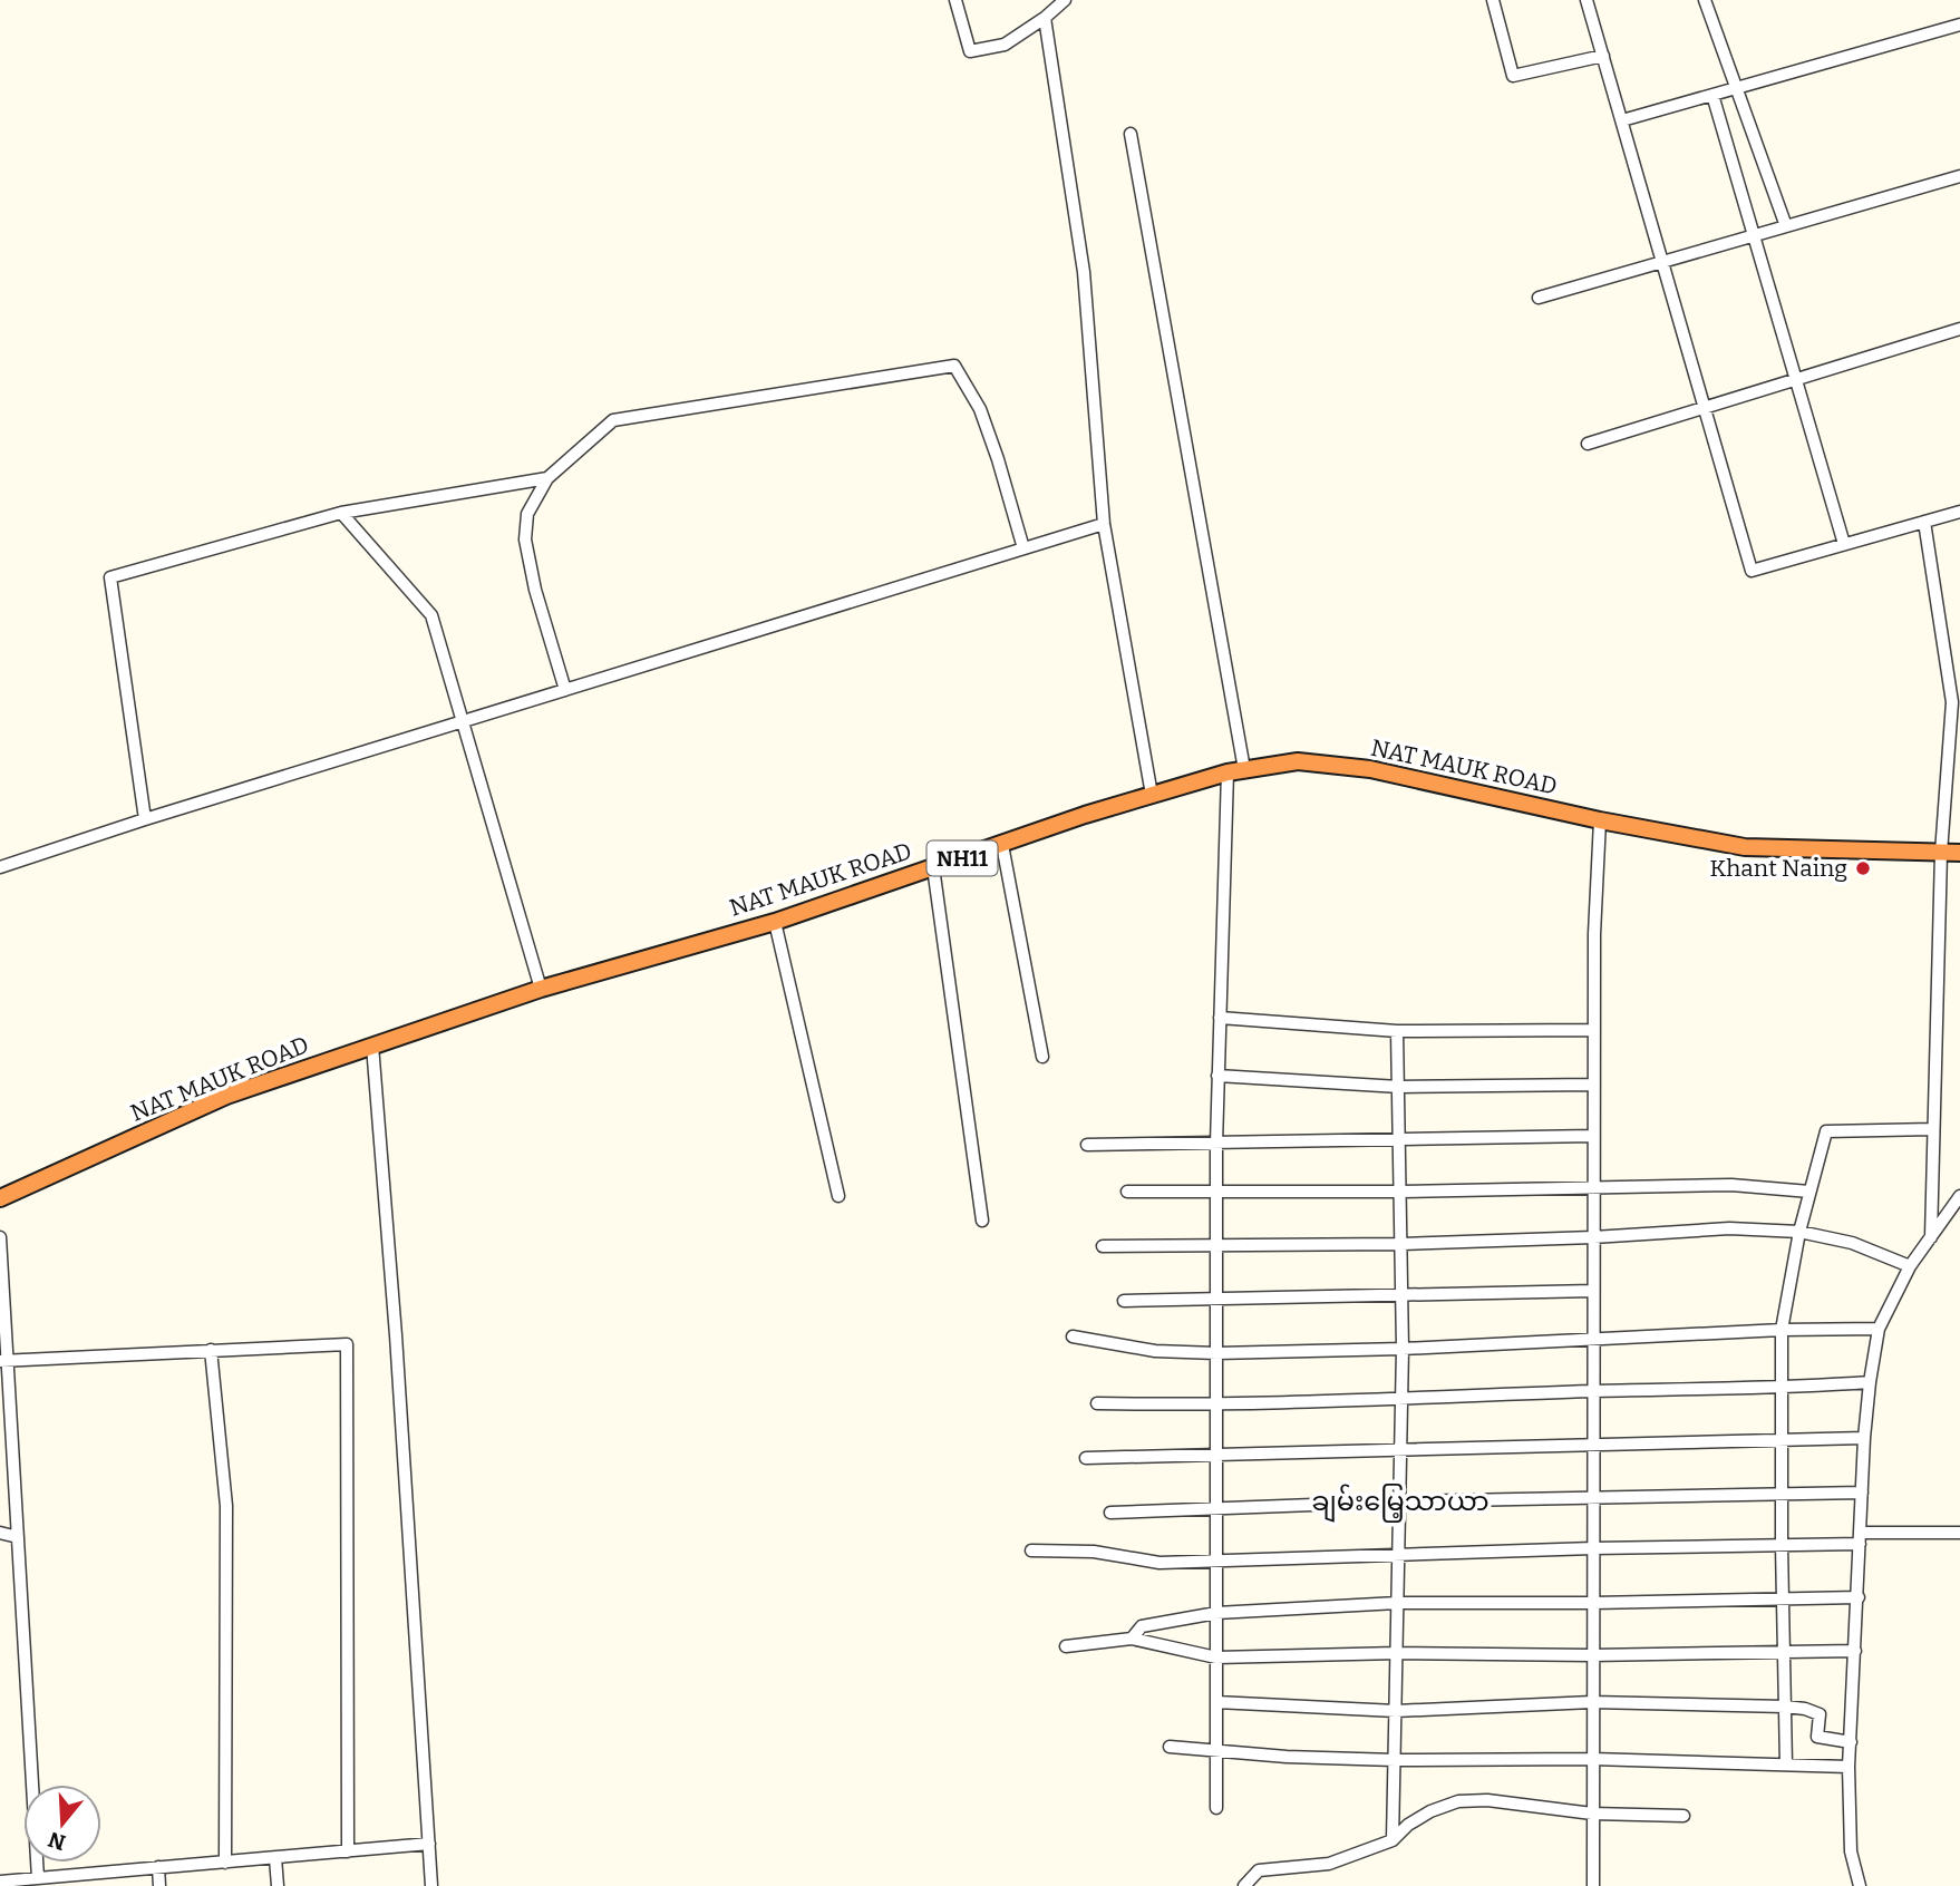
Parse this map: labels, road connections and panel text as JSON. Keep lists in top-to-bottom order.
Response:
{
  "streets": {
    "highway": ["NAT MAUK ROAD", "NH11"]
  },
  "districts": ["ချမ်းမြေ့သာယာ"],
  "places": ["Khant Naing"],
  "north": "bottom"
}
